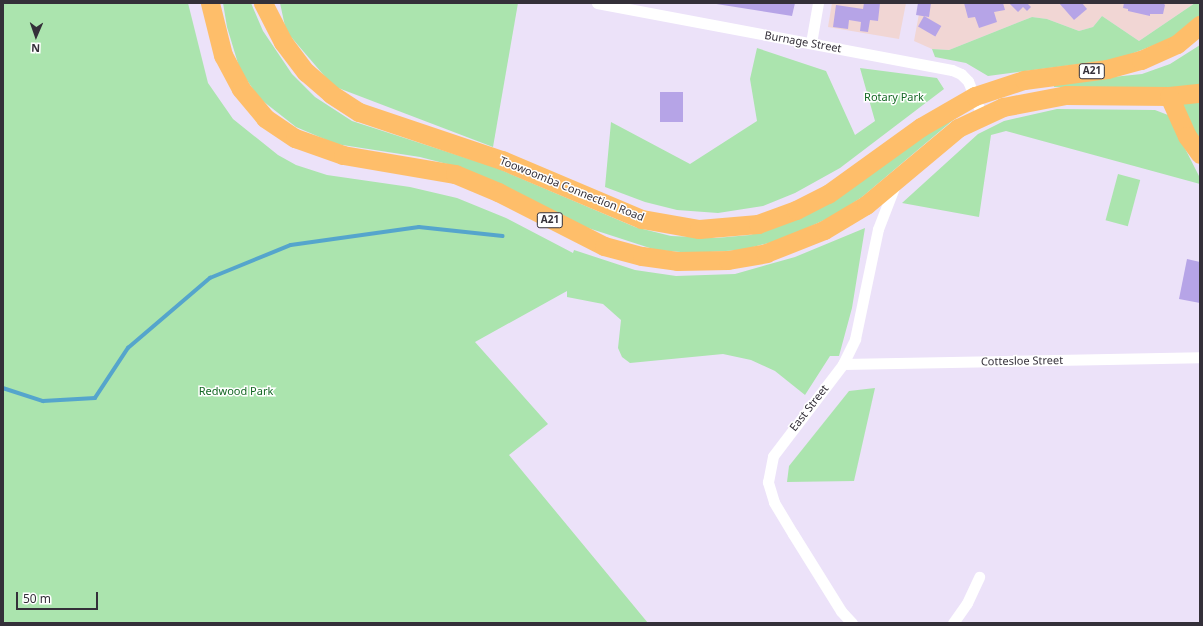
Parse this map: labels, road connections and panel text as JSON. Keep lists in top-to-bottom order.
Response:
{
  "streets": {
    "highway": ["A21", "Toowoomba Connection Road"],
    "street": ["Burnage Street", "Cottesloe Street", "East Street"]
  },
  "crossings": [
    ["Burnage Street", "A21"],
    ["Burnage Street", "Toowoomba Connection Road"],
    ["A21", "East Street"],
    ["Cottesloe Street", "East Street"]
  ],
  "parks": ["Rotary Park", "Redwood Park"],
  "scale_bar": "50 m",
  "north": "bottom"
}
